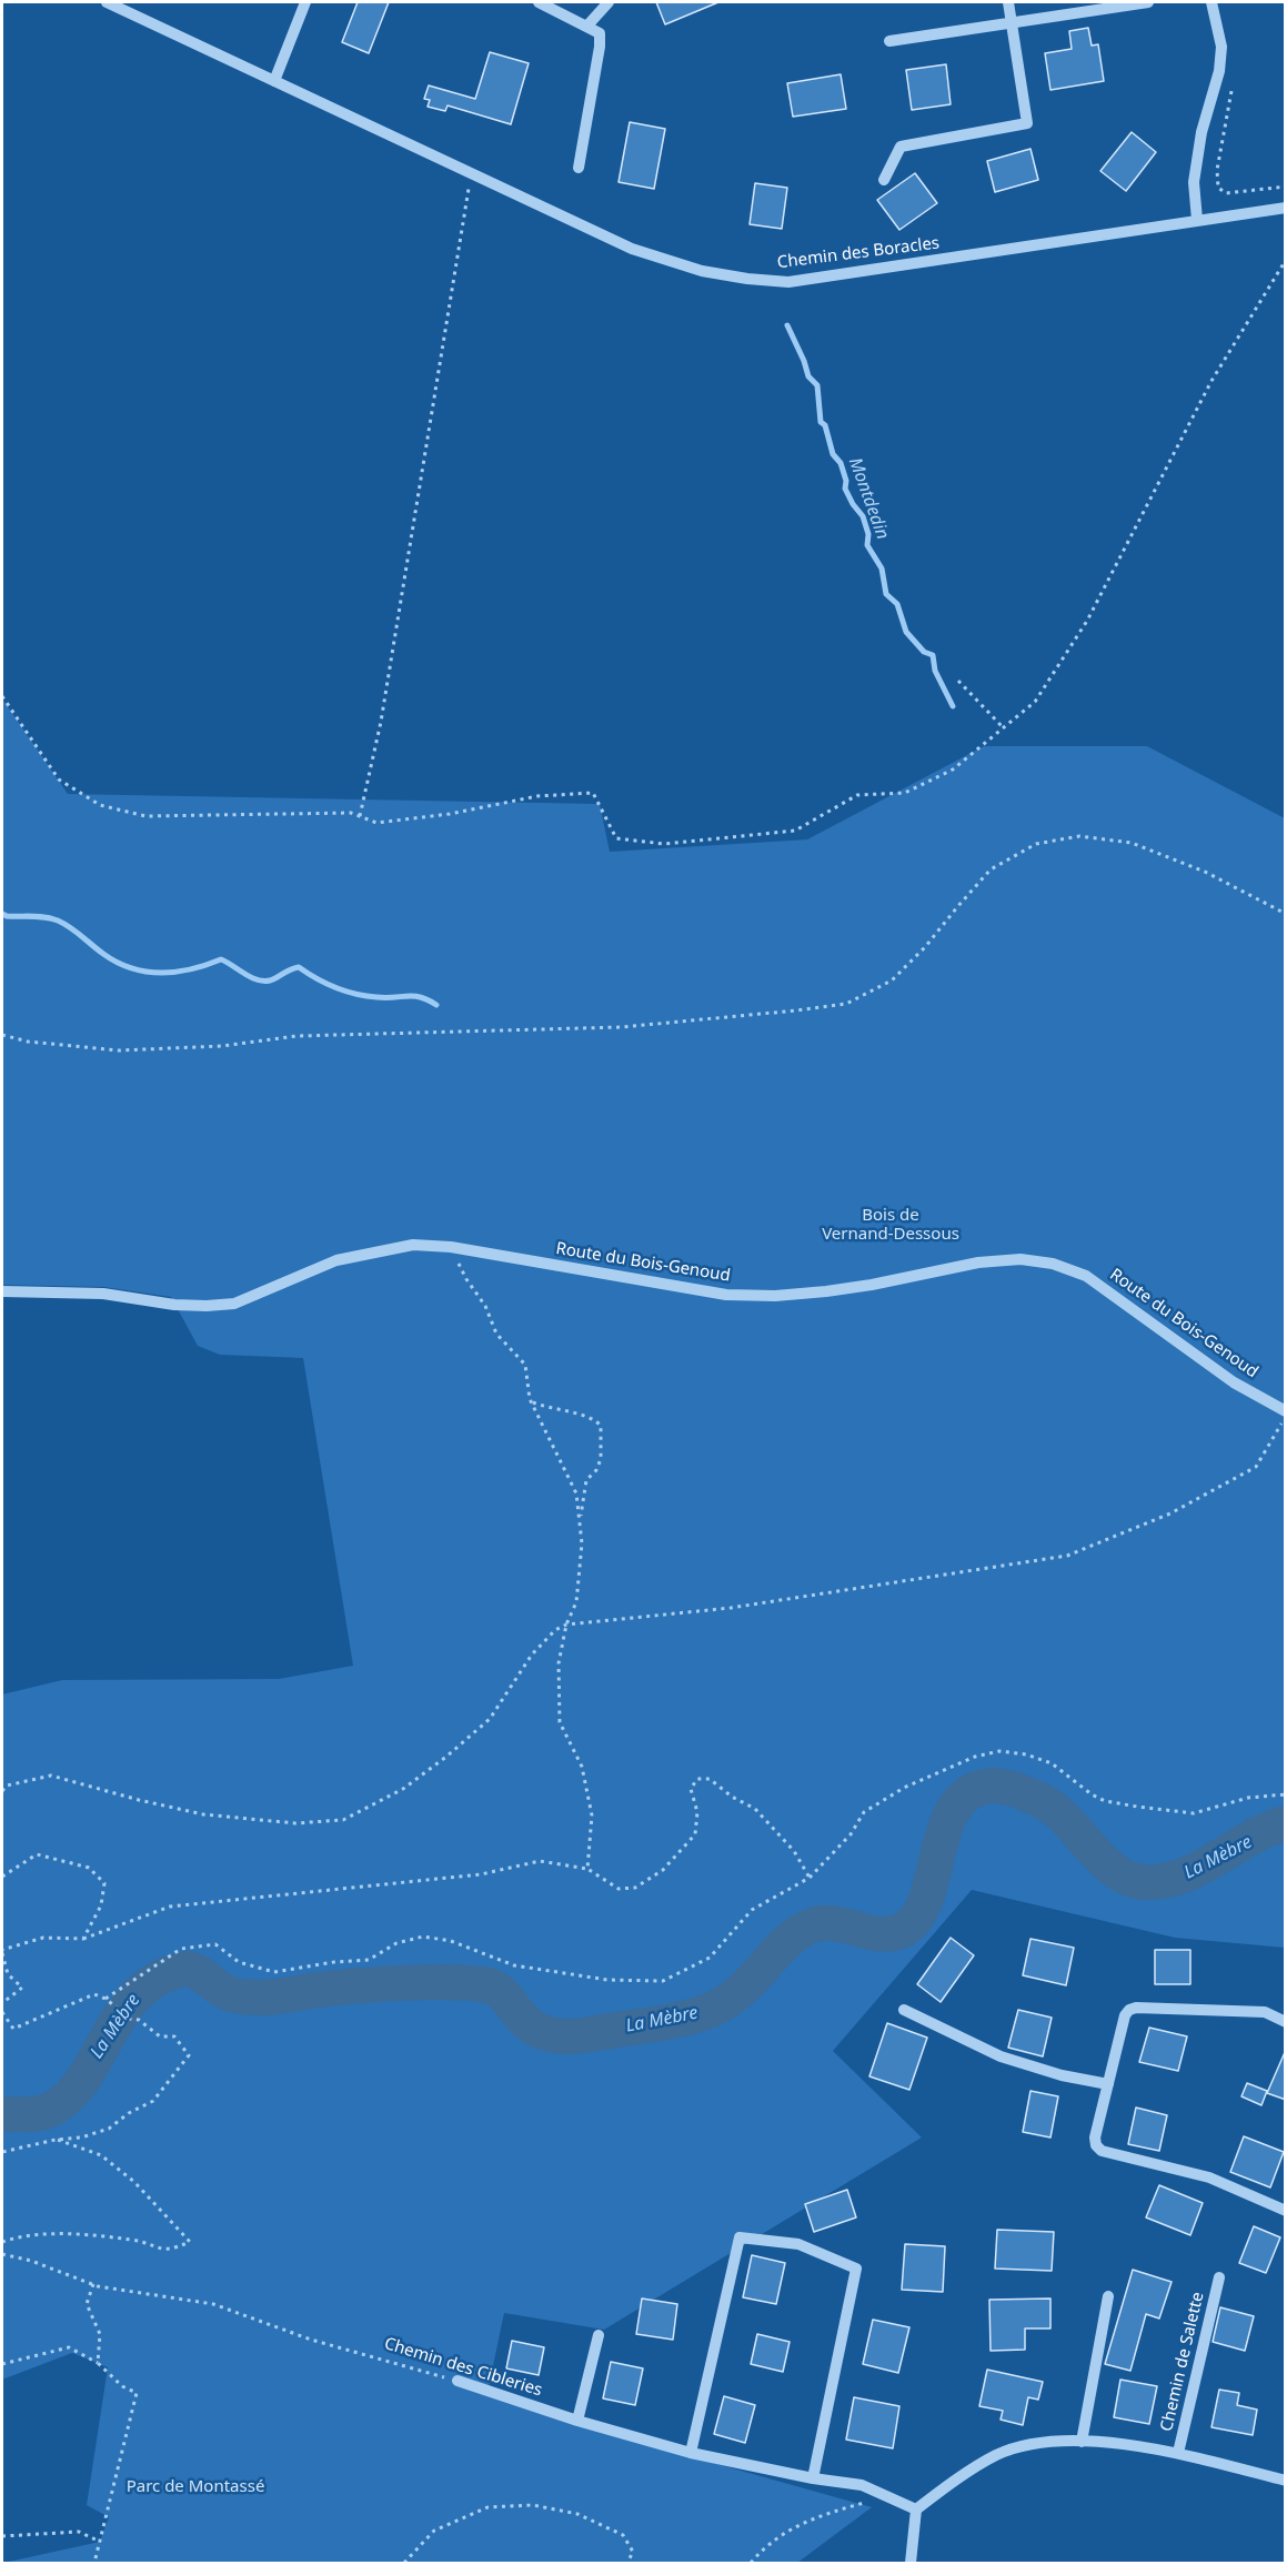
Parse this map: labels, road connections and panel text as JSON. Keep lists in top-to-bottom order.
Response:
{
  "streets": {
    "street": [
      "Chemin des Boracles",
      "Route du Bois-Genoud",
      "Chemin de Salette",
      "Chemin des Cibleries"
    ]
  },
  "crossings": [
    ["Chemin de Salette", "Chemin des Cibleries"]
  ],
  "water": ["Montdedin", "La Mèbre"],
  "parks": ["Bois de Vernand-Dessous", "Parc de Montassé"]
}
